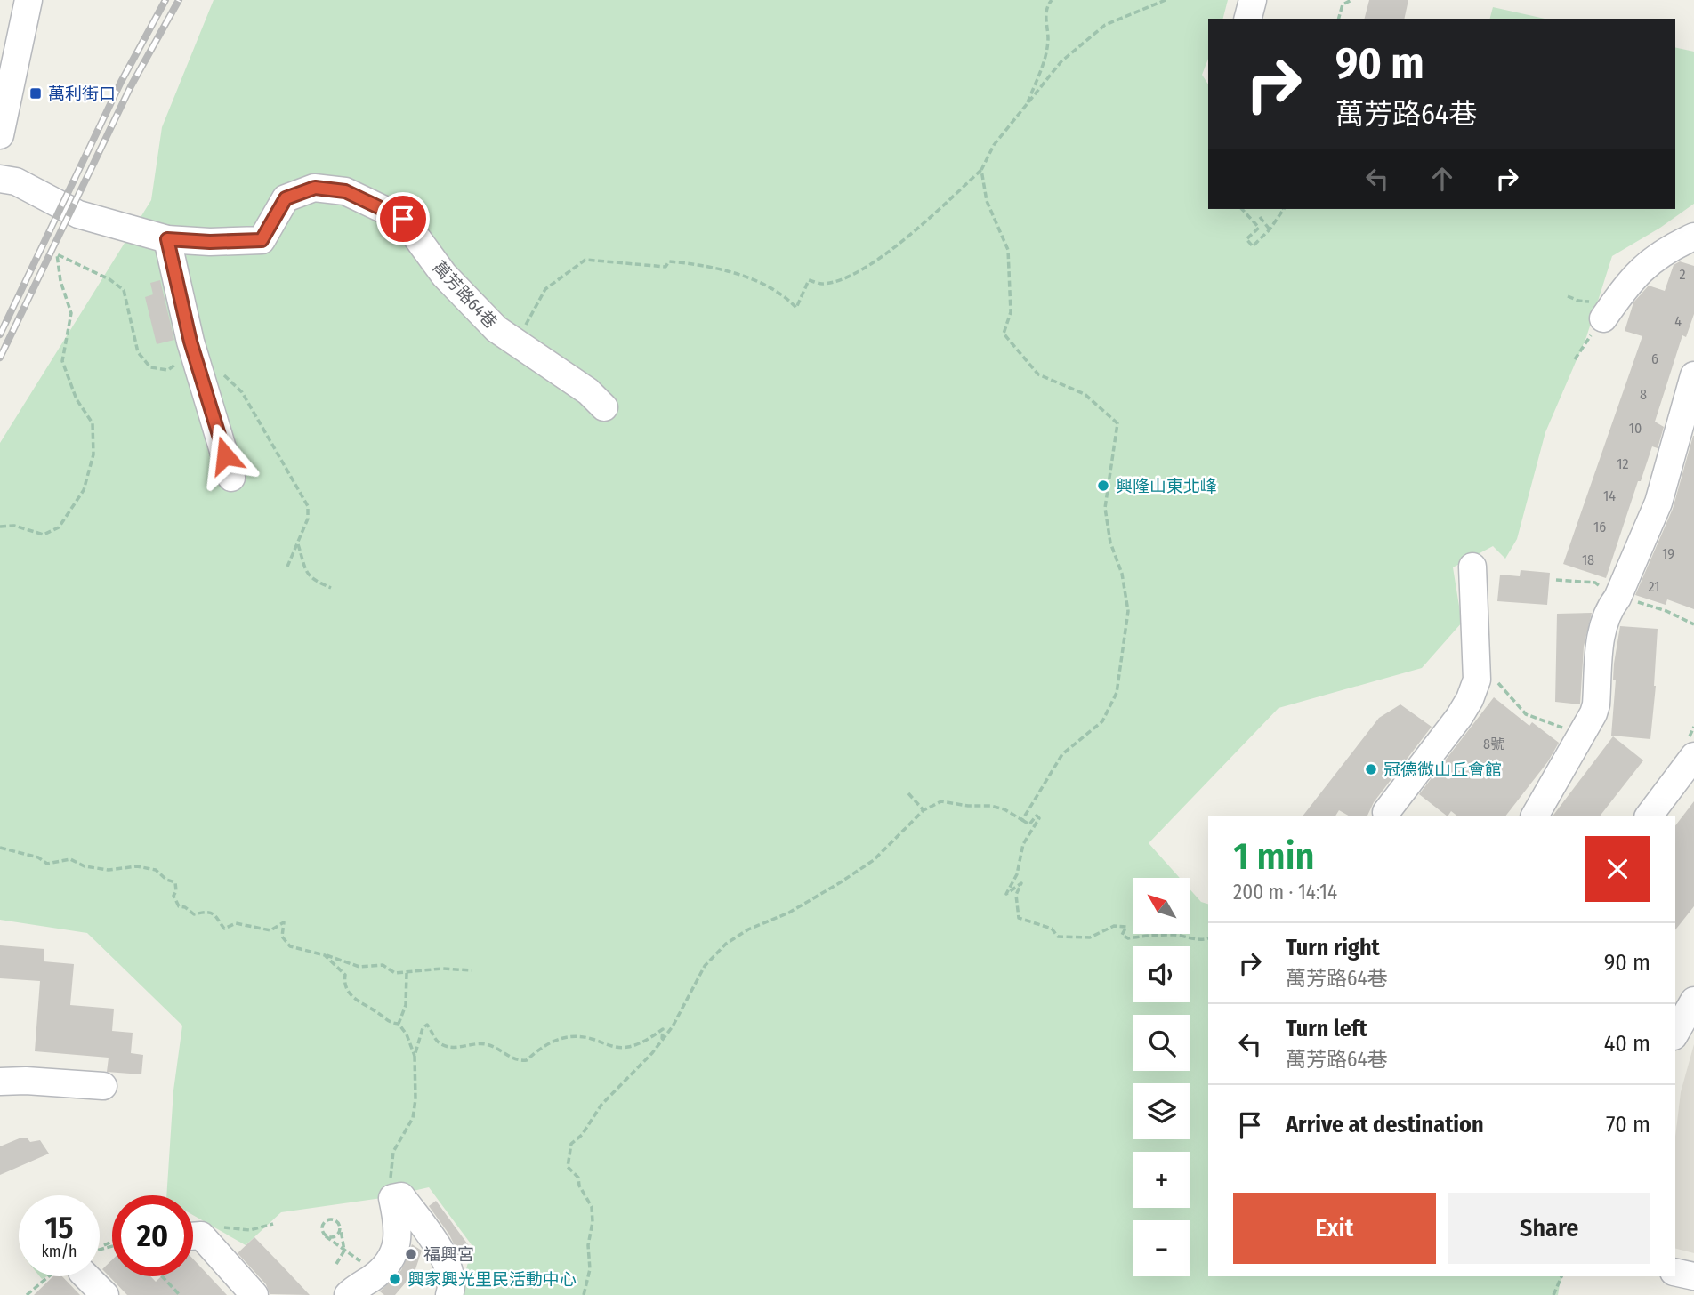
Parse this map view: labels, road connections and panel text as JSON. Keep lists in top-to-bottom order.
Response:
{
  "streets": {
    "street": ["萬芳路64巷"]
  },
  "places": {
    "transit": ["萬利街口"],
    "other": [
      "興隆山東北峰",
      "冠德微山丘會館",
      "福興宮",
      "興家興光里民活動中心"
    ]
  },
  "house_numbers": [
    "2",
    "4",
    "6",
    "8",
    "10",
    "12",
    "14",
    "16",
    "19",
    "18",
    "21",
    "8號"
  ],
  "north": "top left",
  "page": {
    "turn": ["90 m", "萬芳路64巷"],
    "heading": ["1 min", "200 m · 14:14"],
    "map_buttons": ["+", "−"],
    "list": [
      {
        "name": "Turn right",
        "note": "萬芳路64巷",
        "value": "90 m"
      },
      {
        "name": "Turn left",
        "note": "萬芳路64巷",
        "value": "40 m"
      },
      {
        "name": "Arrive at destination",
        "value": "70 m"
      }
    ],
    "buttons": ["Exit", "Share"],
    "speed": "15 km/h",
    "limit": "20"
  }
}
